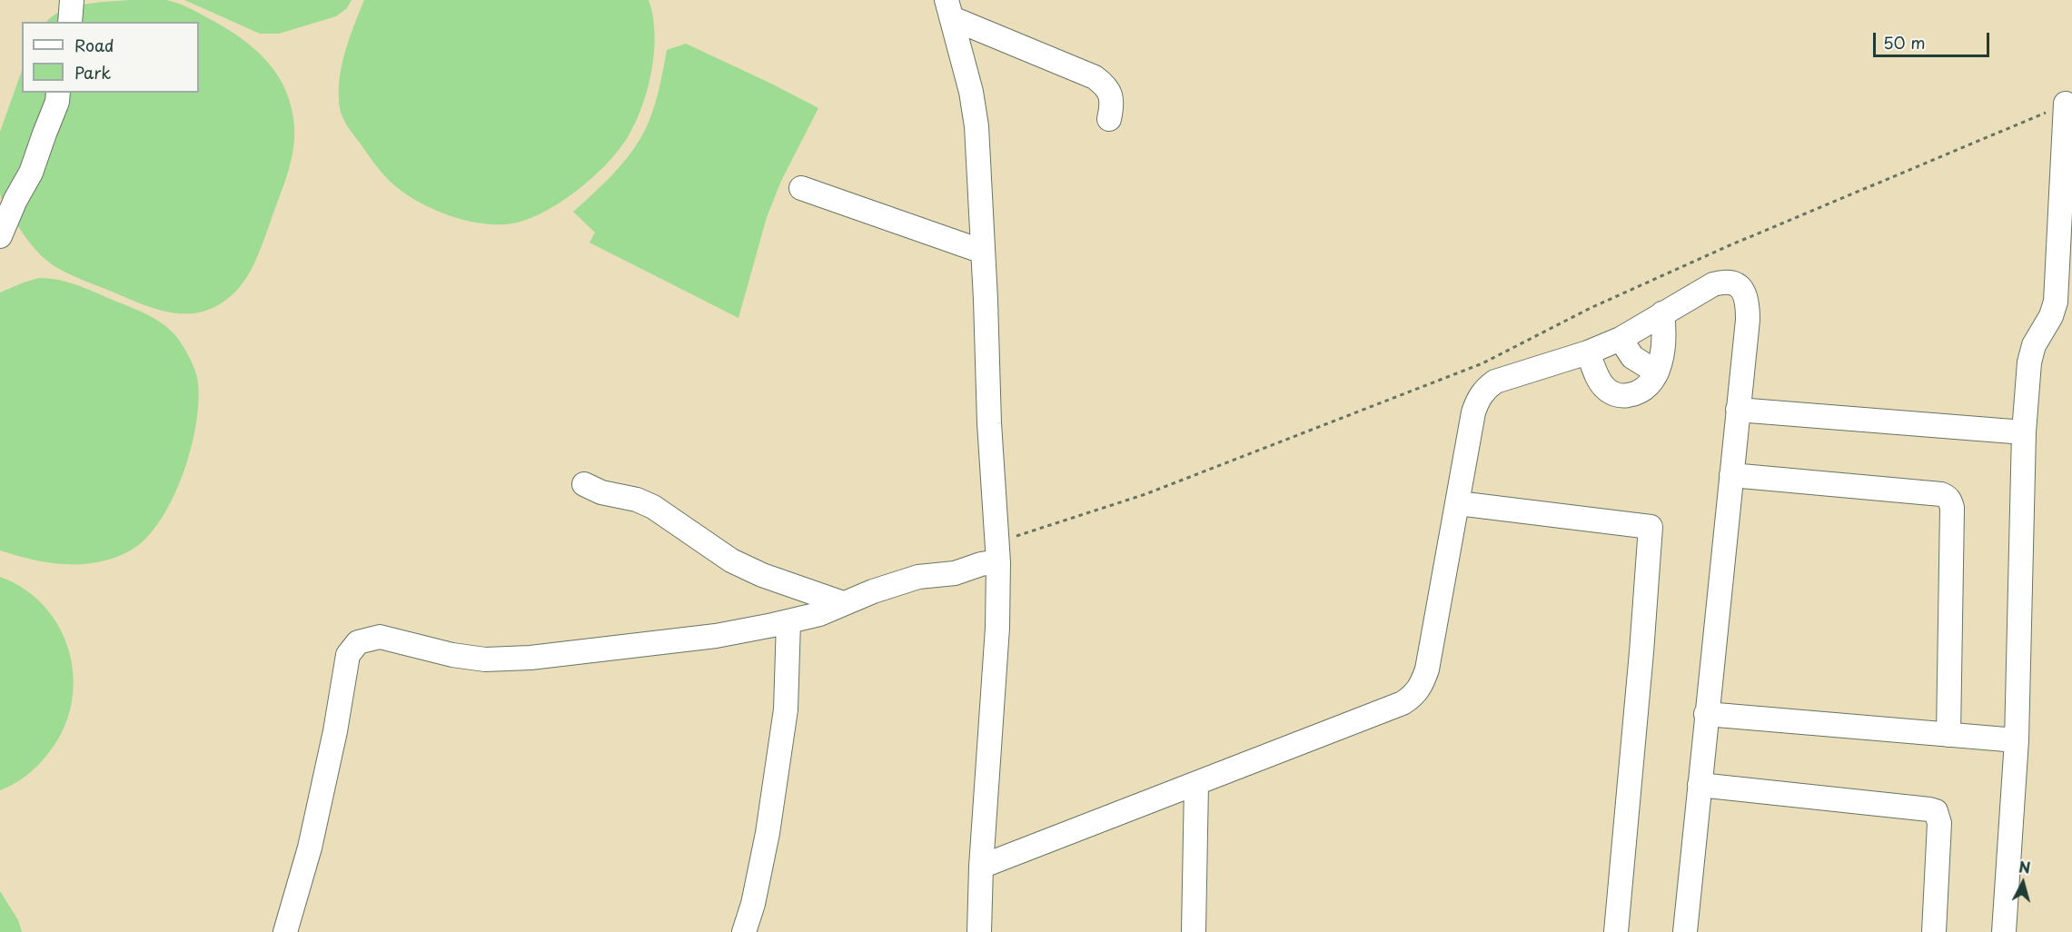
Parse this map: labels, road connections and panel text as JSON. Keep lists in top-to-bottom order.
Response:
{
  "legend": ["Road", "Park"],
  "scale_bar": "50 m",
  "north": "top"
}
